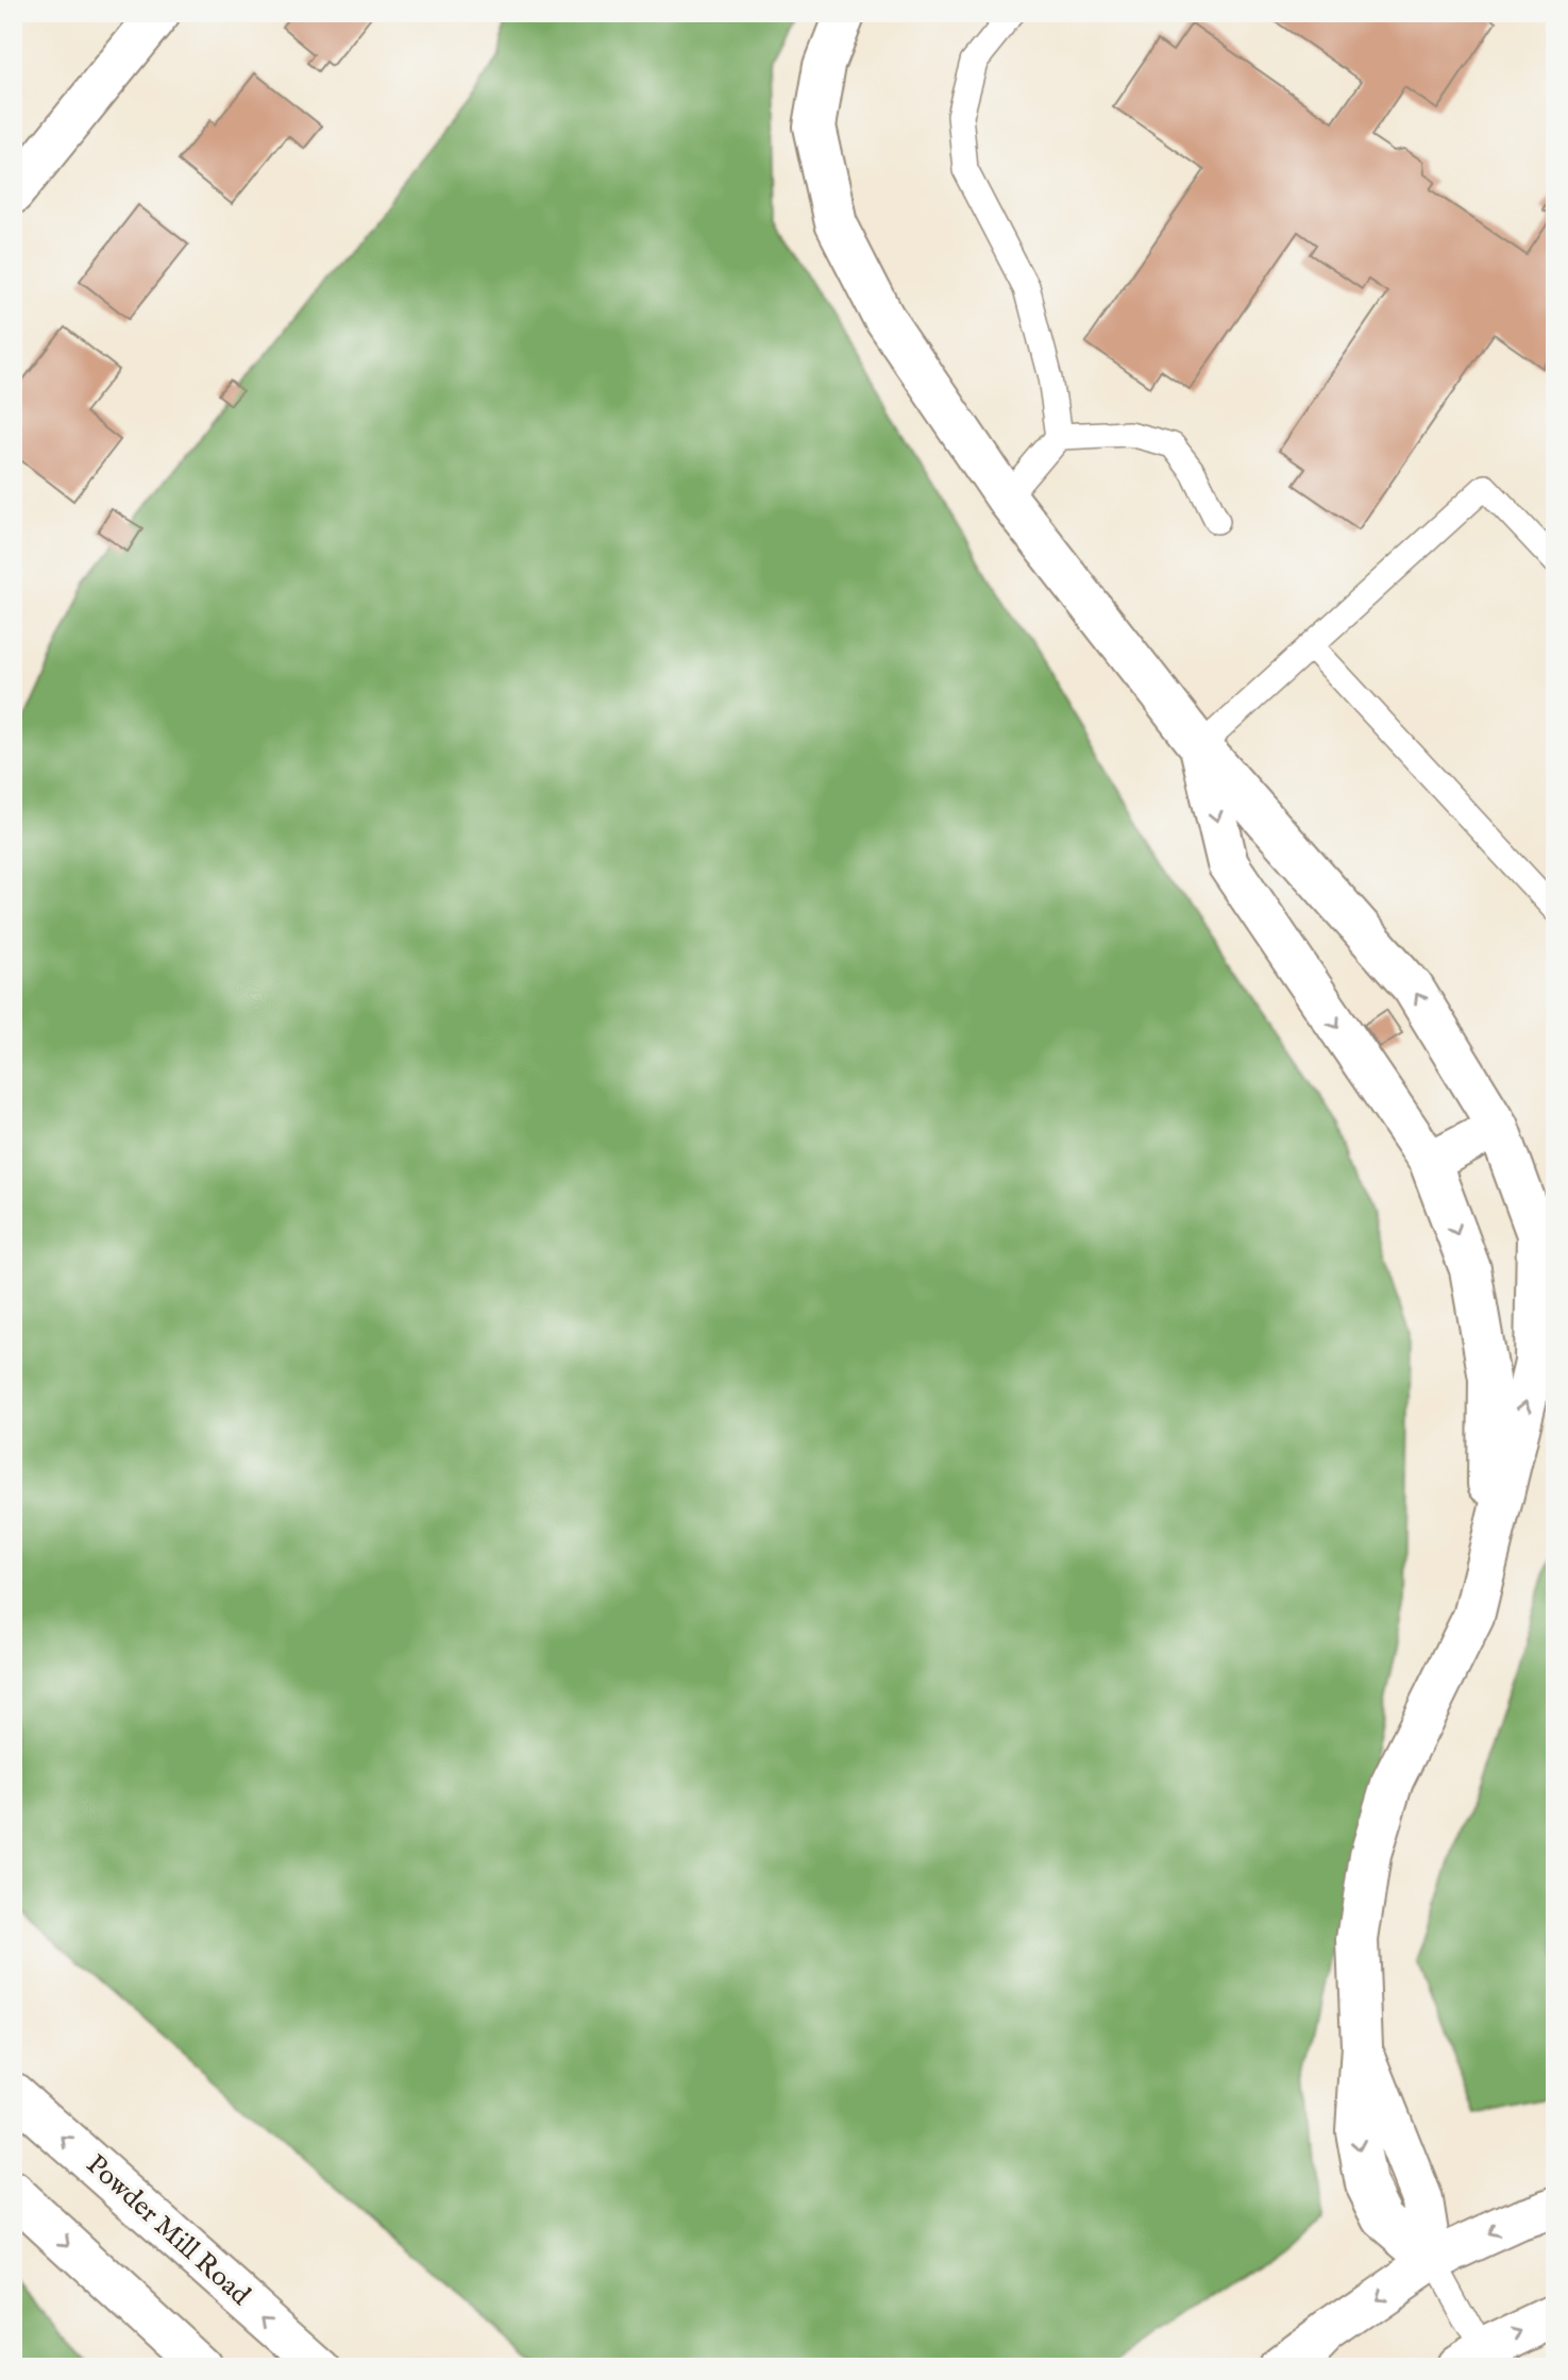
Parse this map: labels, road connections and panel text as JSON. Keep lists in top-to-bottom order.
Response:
{
  "streets": {
    "street": ["Powder Mill Road"]
  }
}
